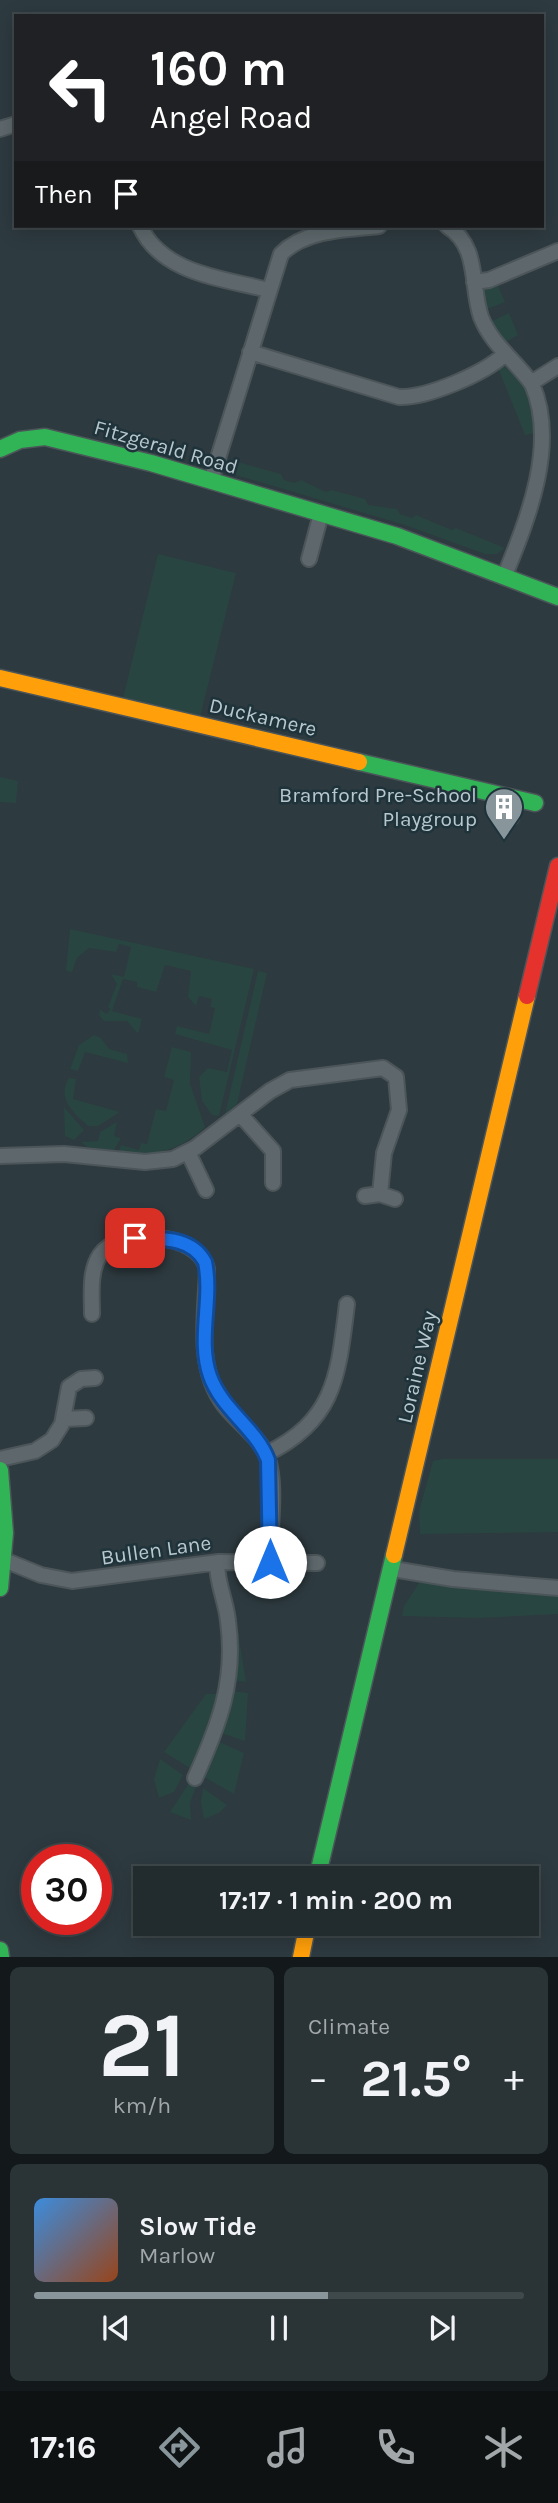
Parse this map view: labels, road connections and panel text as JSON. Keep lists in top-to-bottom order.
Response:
{
  "streets": {
    "main road": ["Fitzgerald Road", "Duckamere", "Loraine Way"],
    "street": ["Bullen Lane"]
  },
  "places": {
    "building": ["Bramford Pre-School Playgroup"]
  },
  "page": {
    "turn": ["160 m", "Angel Road"],
    "then": "Then",
    "limit": "30",
    "trip": "17:17 · 1 min · 200 m",
    "tile": [
      ["21", "km/h"],
      "Climate"
    ],
    "heat": ["−", "21.5°", "+"],
    "song": ["Slow Tide", "Marlow"],
    "tabs": "17:16"
  }
}
